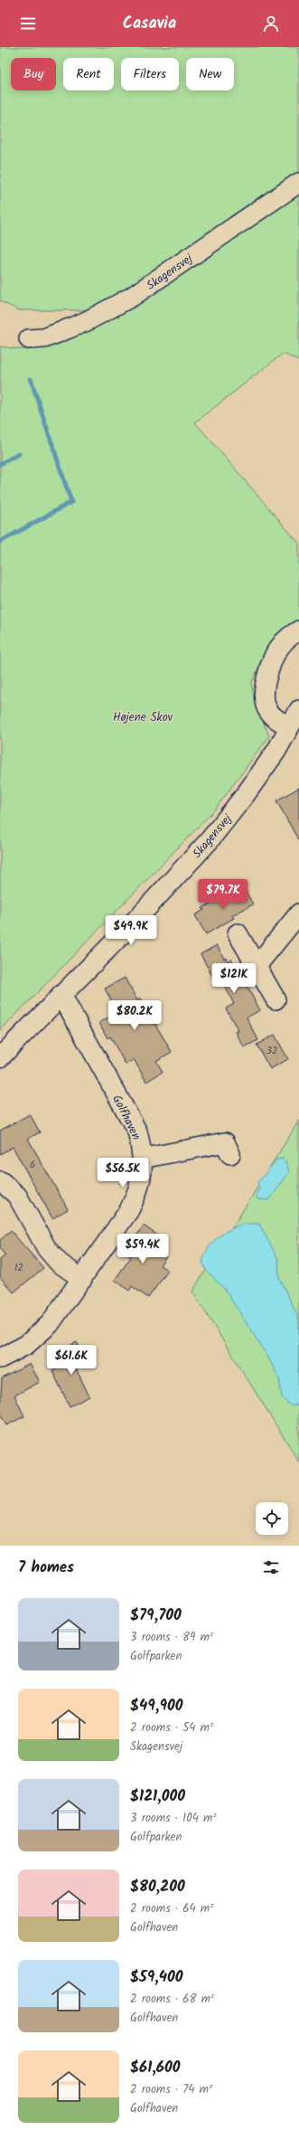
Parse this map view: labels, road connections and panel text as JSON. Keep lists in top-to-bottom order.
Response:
{
  "streets": {
    "street": ["Skagensvej", "Golfhaven"]
  },
  "crossings": [
    ["Skagensvej", "Golfhaven"]
  ],
  "parks": ["Højene Skov"],
  "house_numbers": ["32", "6", "12"],
  "page": {
    "header": "Casavia",
    "chip": [
      "Buy",
      "Rent",
      "Filters",
      "New"
    ],
    "price": [
      "$79.7K",
      "$49.9K",
      "$121K",
      "$80.2K",
      "$56.5K",
      "$59.4K",
      "$61.6K"
    ],
    "heading": "7 homes",
    "list": [
      {
        "name": "$79,700",
        "note": "3 rooms · 89 m² · Golfparken"
      },
      {
        "name": "$49,900",
        "note": "2 rooms · 54 m² · Skagensvej"
      },
      {
        "name": "$121,000",
        "note": "3 rooms · 104 m² · Golfparken"
      },
      {
        "name": "$80,200",
        "note": "2 rooms · 64 m² · Golfhaven"
      },
      {
        "name": "$59,400",
        "note": "2 rooms · 68 m² · Golfhaven"
      },
      {
        "name": "$61,600",
        "note": "2 rooms · 74 m² · Golfhaven"
      }
    ]
  }
}
